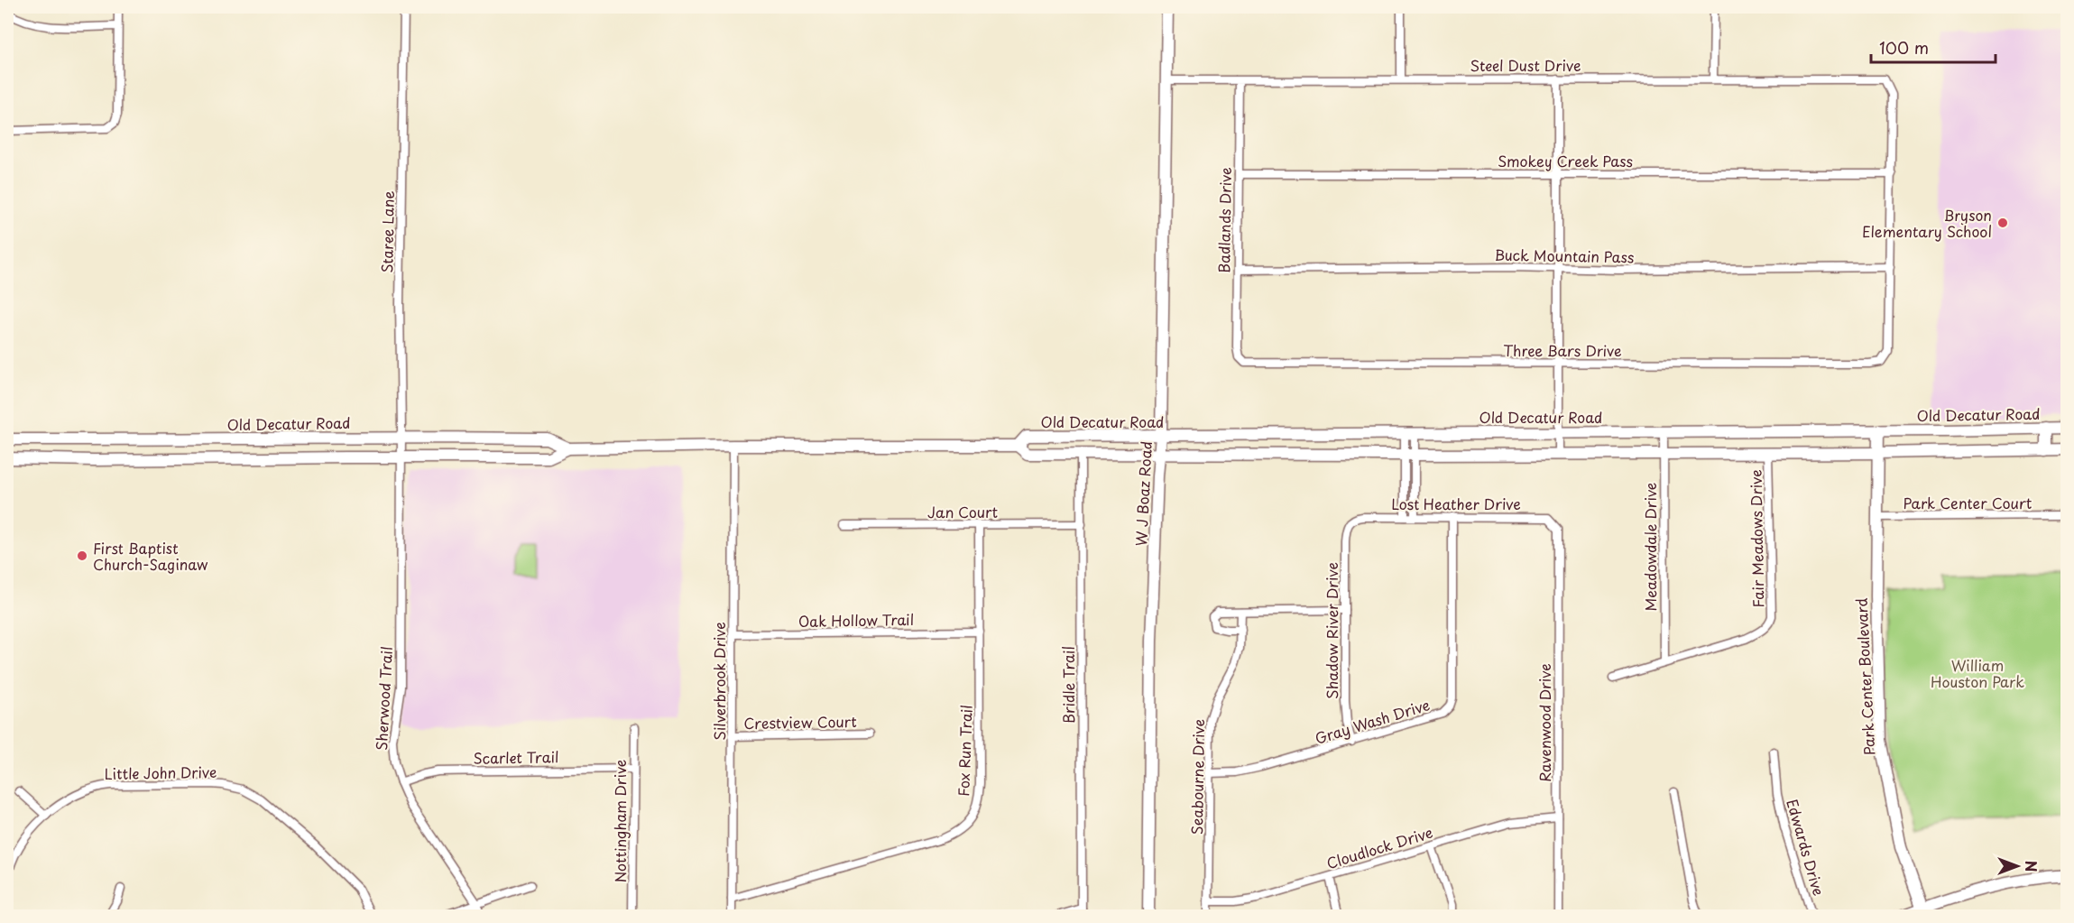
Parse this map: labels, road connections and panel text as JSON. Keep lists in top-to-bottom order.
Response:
{
  "streets": {
    "main road": ["Old Decatur Road", "W J Boaz Road", "Park Center Boulevard"],
    "street": [
      "Steel Dust Drive",
      "Smokey Creek Pass",
      "Badlands Drive",
      "Staree Lane",
      "Buck Mountain Pass",
      "Three Bars Drive",
      "Park Center Court",
      "Lost Heather Drive",
      "Jan Court",
      "Fair Meadows Drive",
      "Meadowdale Drive",
      "Oak Hollow Trail",
      "Shadow River Drive",
      "Silverbrook Drive",
      "Bridle Trail",
      "Sherwood Trail",
      "Gray Wash Drive",
      "Crestview Court",
      "Ravenwood Drive",
      "Fox Run Trail",
      "Scarlet Trail",
      "Little John Drive",
      "Seabourne Drive",
      "Nottingham Drive",
      "Cloudlock Drive",
      "Edwards Drive"
    ]
  },
  "crossings": [
    ["Steel Dust Drive", "Smokey Creek Pass"],
    ["Steel Dust Drive", "Badlands Drive"],
    ["Steel Dust Drive", "W J Boaz Road"],
    ["Smokey Creek Pass", "Badlands Drive"],
    ["Badlands Drive", "Buck Mountain Pass"],
    ["Badlands Drive", "Three Bars Drive"],
    ["Staree Lane", "Old Decatur Road"],
    ["Staree Lane", "Sherwood Trail"],
    ["Buck Mountain Pass", "Three Bars Drive"],
    ["Old Decatur Road", "W J Boaz Road"],
    ["Old Decatur Road", "Fair Meadows Drive"],
    ["Old Decatur Road", "Meadowdale Drive"],
    ["Old Decatur Road", "Park Center Boulevard"],
    ["Old Decatur Road", "Silverbrook Drive"],
    ["Old Decatur Road", "Bridle Trail"],
    ["Old Decatur Road", "Sherwood Trail"],
    ["Park Center Court", "Park Center Boulevard"],
    ["Lost Heather Drive", "Shadow River Drive"],
    ["Lost Heather Drive", "Gray Wash Drive"],
    ["Lost Heather Drive", "Ravenwood Drive"],
    ["Jan Court", "Bridle Trail"],
    ["Jan Court", "Fox Run Trail"],
    ["Fair Meadows Drive", "Meadowdale Drive"],
    ["Oak Hollow Trail", "Silverbrook Drive"],
    ["Oak Hollow Trail", "Fox Run Trail"],
    ["Shadow River Drive", "Gray Wash Drive"],
    ["Silverbrook Drive", "Crestview Court"],
    ["Silverbrook Drive", "Fox Run Trail"],
    ["Sherwood Trail", "Scarlet Trail"],
    ["Gray Wash Drive", "Seabourne Drive"],
    ["Ravenwood Drive", "Cloudlock Drive"],
    ["Scarlet Trail", "Nottingham Drive"],
    ["Seabourne Drive", "Cloudlock Drive"]
  ],
  "parks": ["William Houston Park"],
  "places": ["Bryson Elementary School", "First Baptist Church-Saginaw"],
  "scale_bar": "100 m",
  "north": "right"
}
